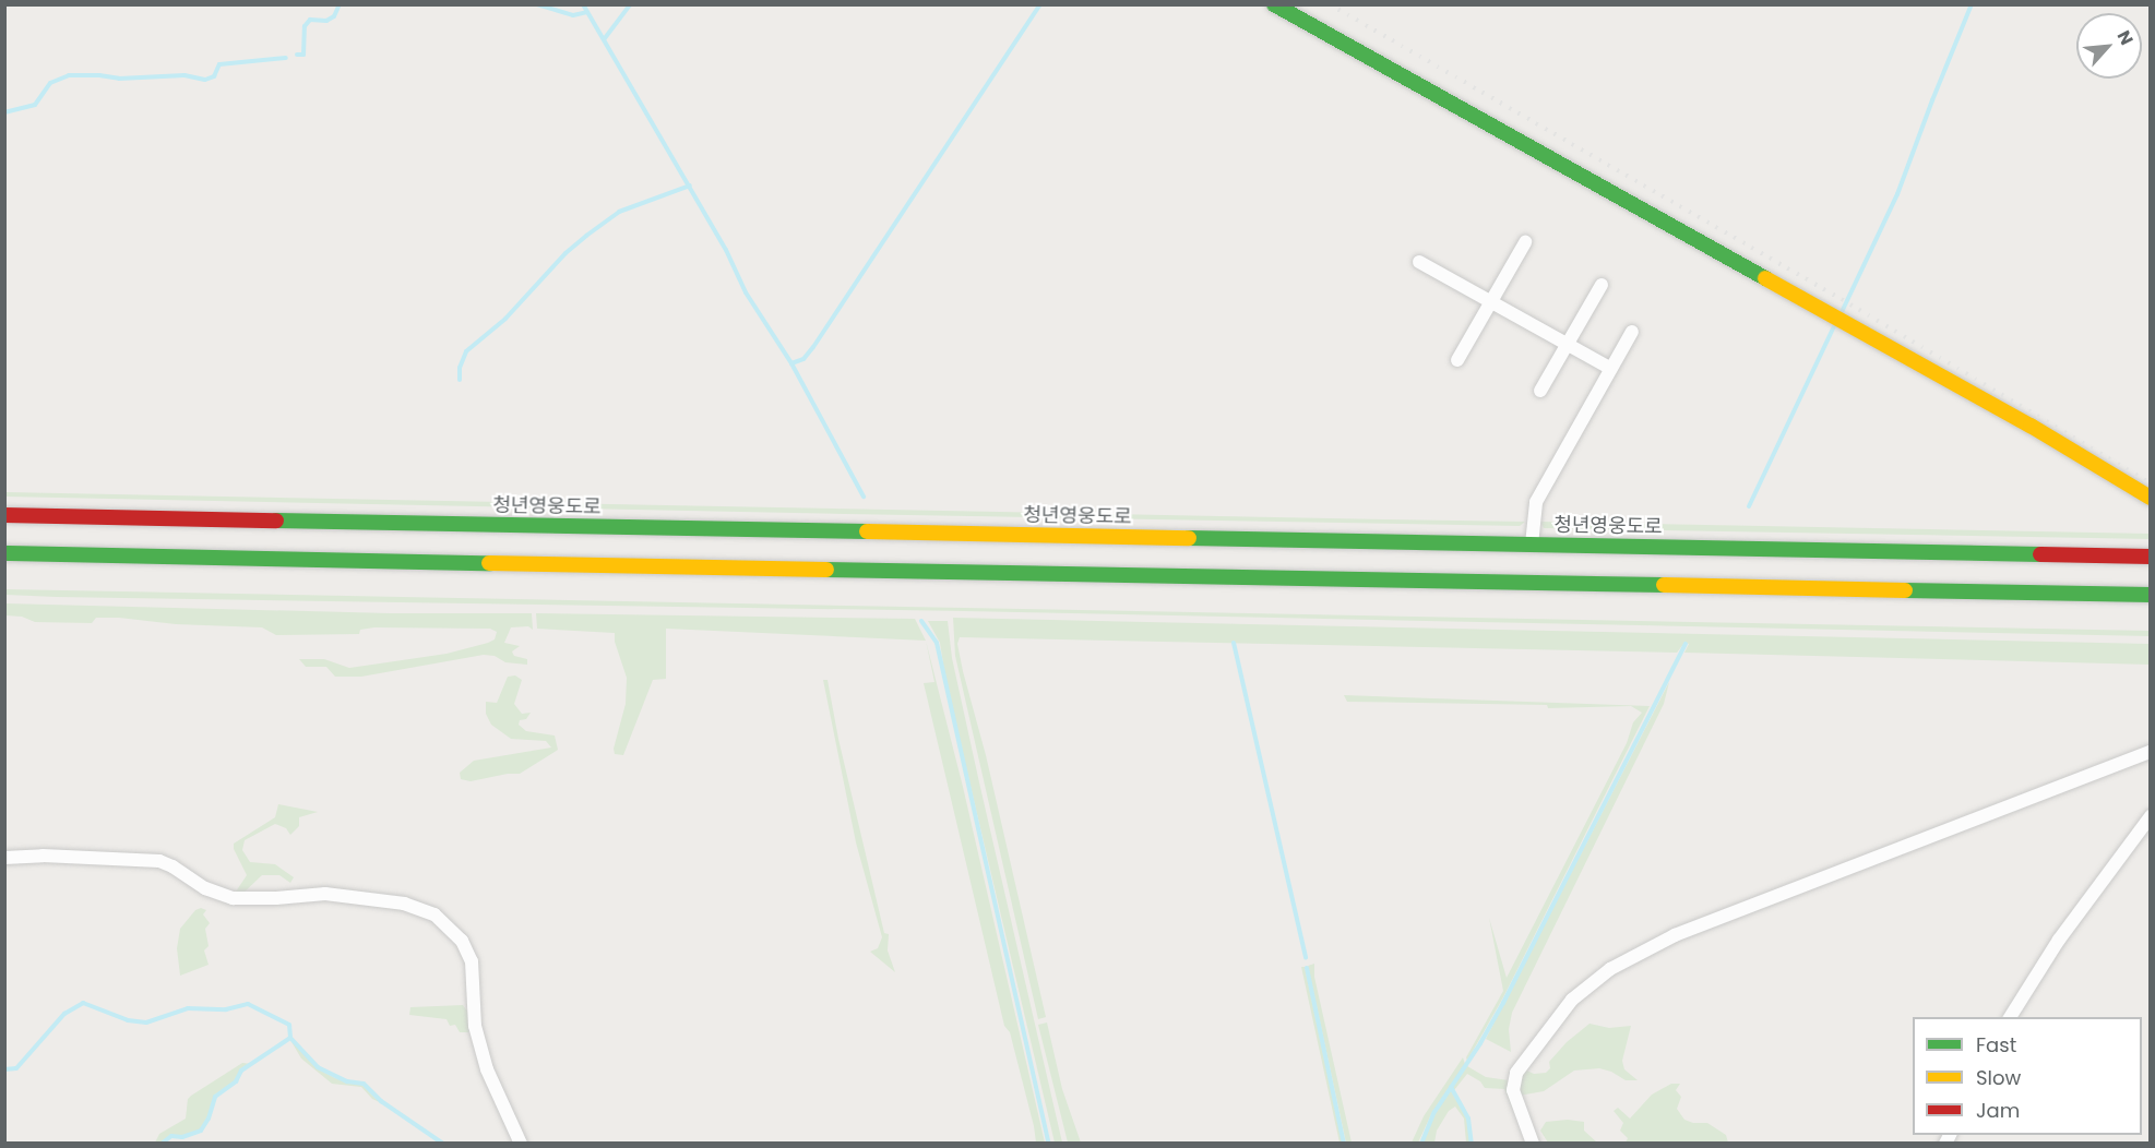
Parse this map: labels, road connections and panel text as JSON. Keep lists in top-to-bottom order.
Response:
{
  "streets": {
    "main road": ["청년영웅도로"]
  },
  "legend": ["Fast", "Slow", "Jam"],
  "north": "top right"
}
